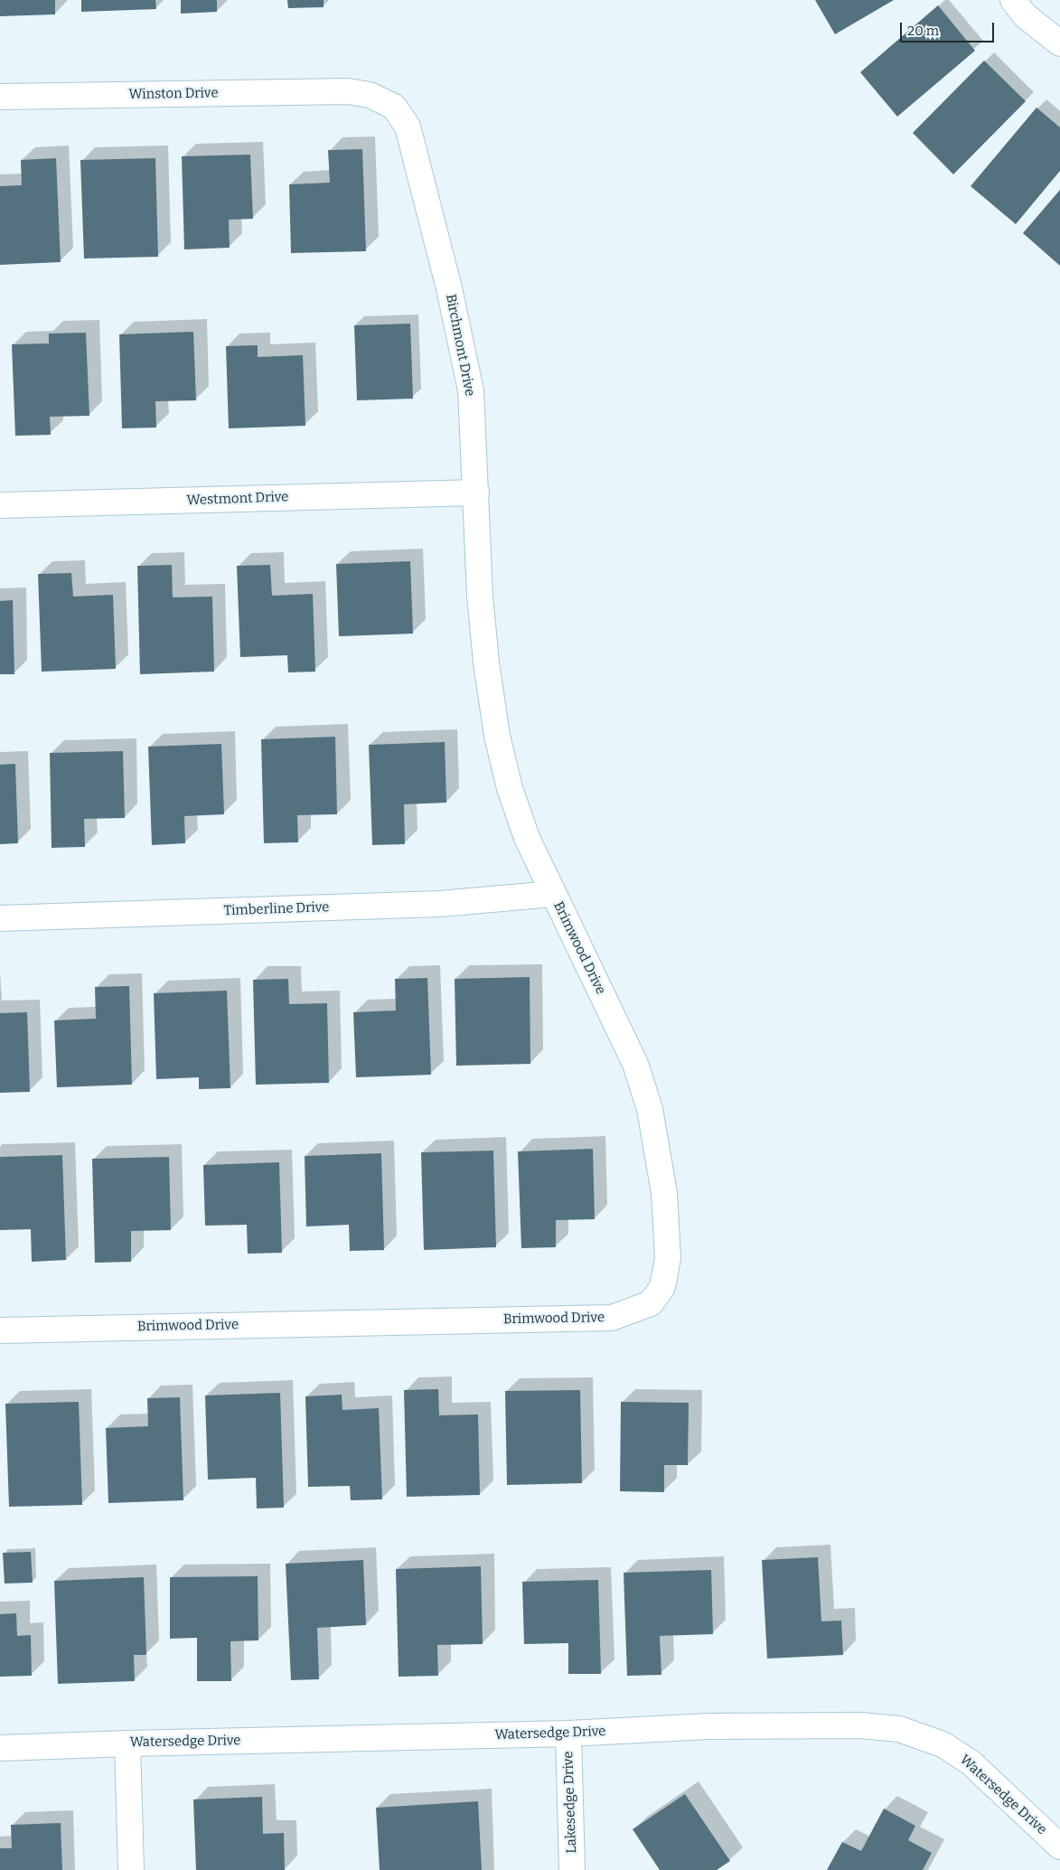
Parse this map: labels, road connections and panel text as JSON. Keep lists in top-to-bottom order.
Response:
{
  "streets": {
    "street": [
      "Winston Drive",
      "Birchmont Drive",
      "Westmont Drive",
      "Timberline Drive",
      "Brimwood Drive",
      "Watersedge Drive",
      "Lakesedge Drive"
    ]
  },
  "crossings": [
    ["Winston Drive", "Birchmont Drive"],
    ["Birchmont Drive", "Westmont Drive"],
    ["Birchmont Drive", "Brimwood Drive"],
    ["Timberline Drive", "Brimwood Drive"],
    ["Watersedge Drive", "Lakesedge Drive"]
  ],
  "scale_bar": "20 m"
}
